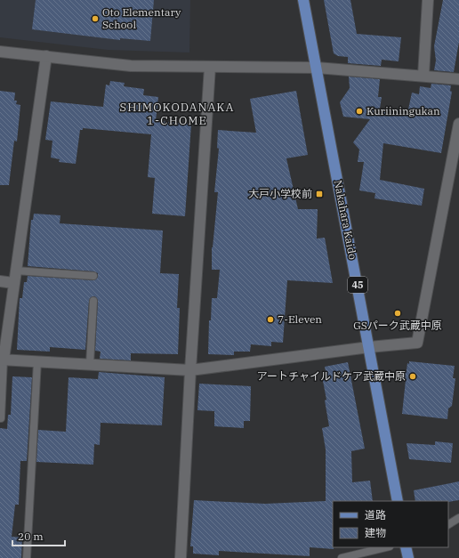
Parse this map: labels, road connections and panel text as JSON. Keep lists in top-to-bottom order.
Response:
{
  "streets": {
    "main road": ["Nakahara Kaido", "45"]
  },
  "districts": ["SHIMOKODANAKA 1-CHOME"],
  "places": {
    "other": [
      "Oto Elementary School",
      "Kuriiningukan",
      "GSパーク武蔵中原",
      "7-Eleven",
      "アートチャイルドケア武蔵中原"
    ],
    "transit": ["大戸小学校前"]
  },
  "legend": ["道路", "建物"],
  "scale_bar": "20 m"
}
